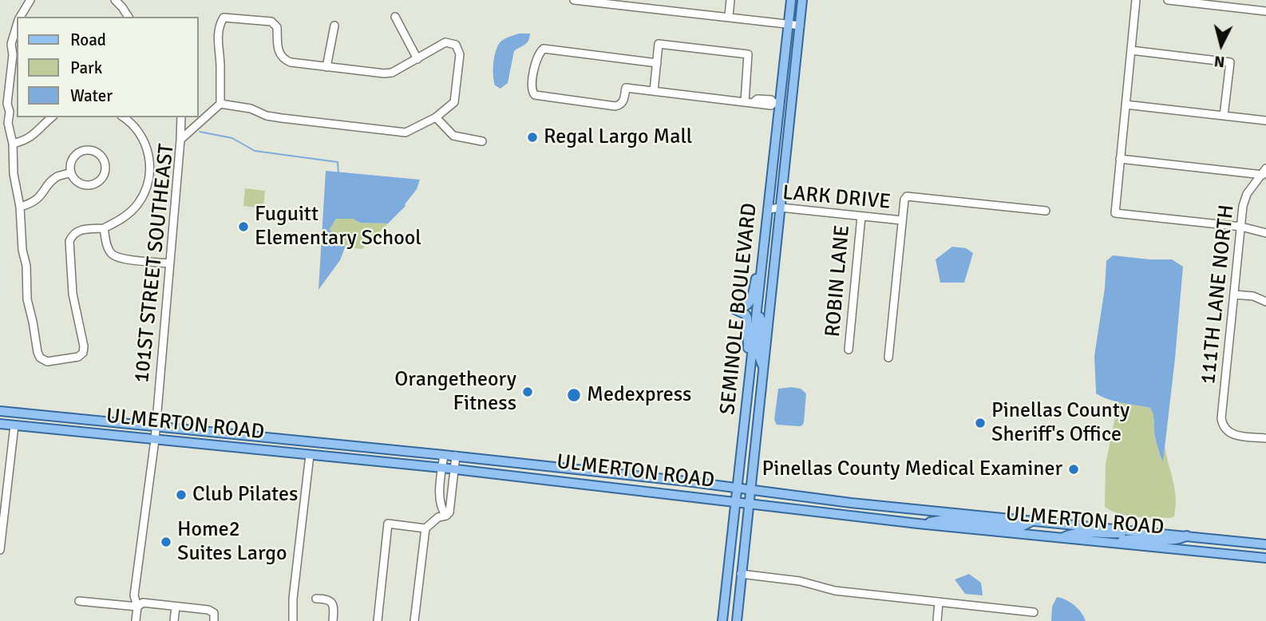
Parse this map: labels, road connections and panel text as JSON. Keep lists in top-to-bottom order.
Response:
{
  "streets": {
    "main road": ["SEMINOLE BOULEVARD", "ULMERTON ROAD"],
    "street": [
      "LARK DRIVE",
      "101ST STREET SOUTHEAST",
      "ROBIN LANE",
      "111TH LANE NORTH"
    ]
  },
  "crossings": [
    ["LARK DRIVE", "ROBIN LANE"],
    ["LARK DRIVE", "SEMINOLE BOULEVARD"],
    ["101ST STREET SOUTHEAST", "ULMERTON ROAD"],
    ["SEMINOLE BOULEVARD", "ULMERTON ROAD"]
  ],
  "places": [
    "Regal Largo Mall",
    "Fuguitt Elementary School",
    "Orangetheory Fitness",
    "Medexpress",
    "Pinellas County Sheriff's Office",
    "Pinellas County Medical Examiner",
    "Club Pilates",
    "Home2 Suites Largo"
  ],
  "legend": ["Road", "Park", "Water"],
  "north": "bottom"
}
